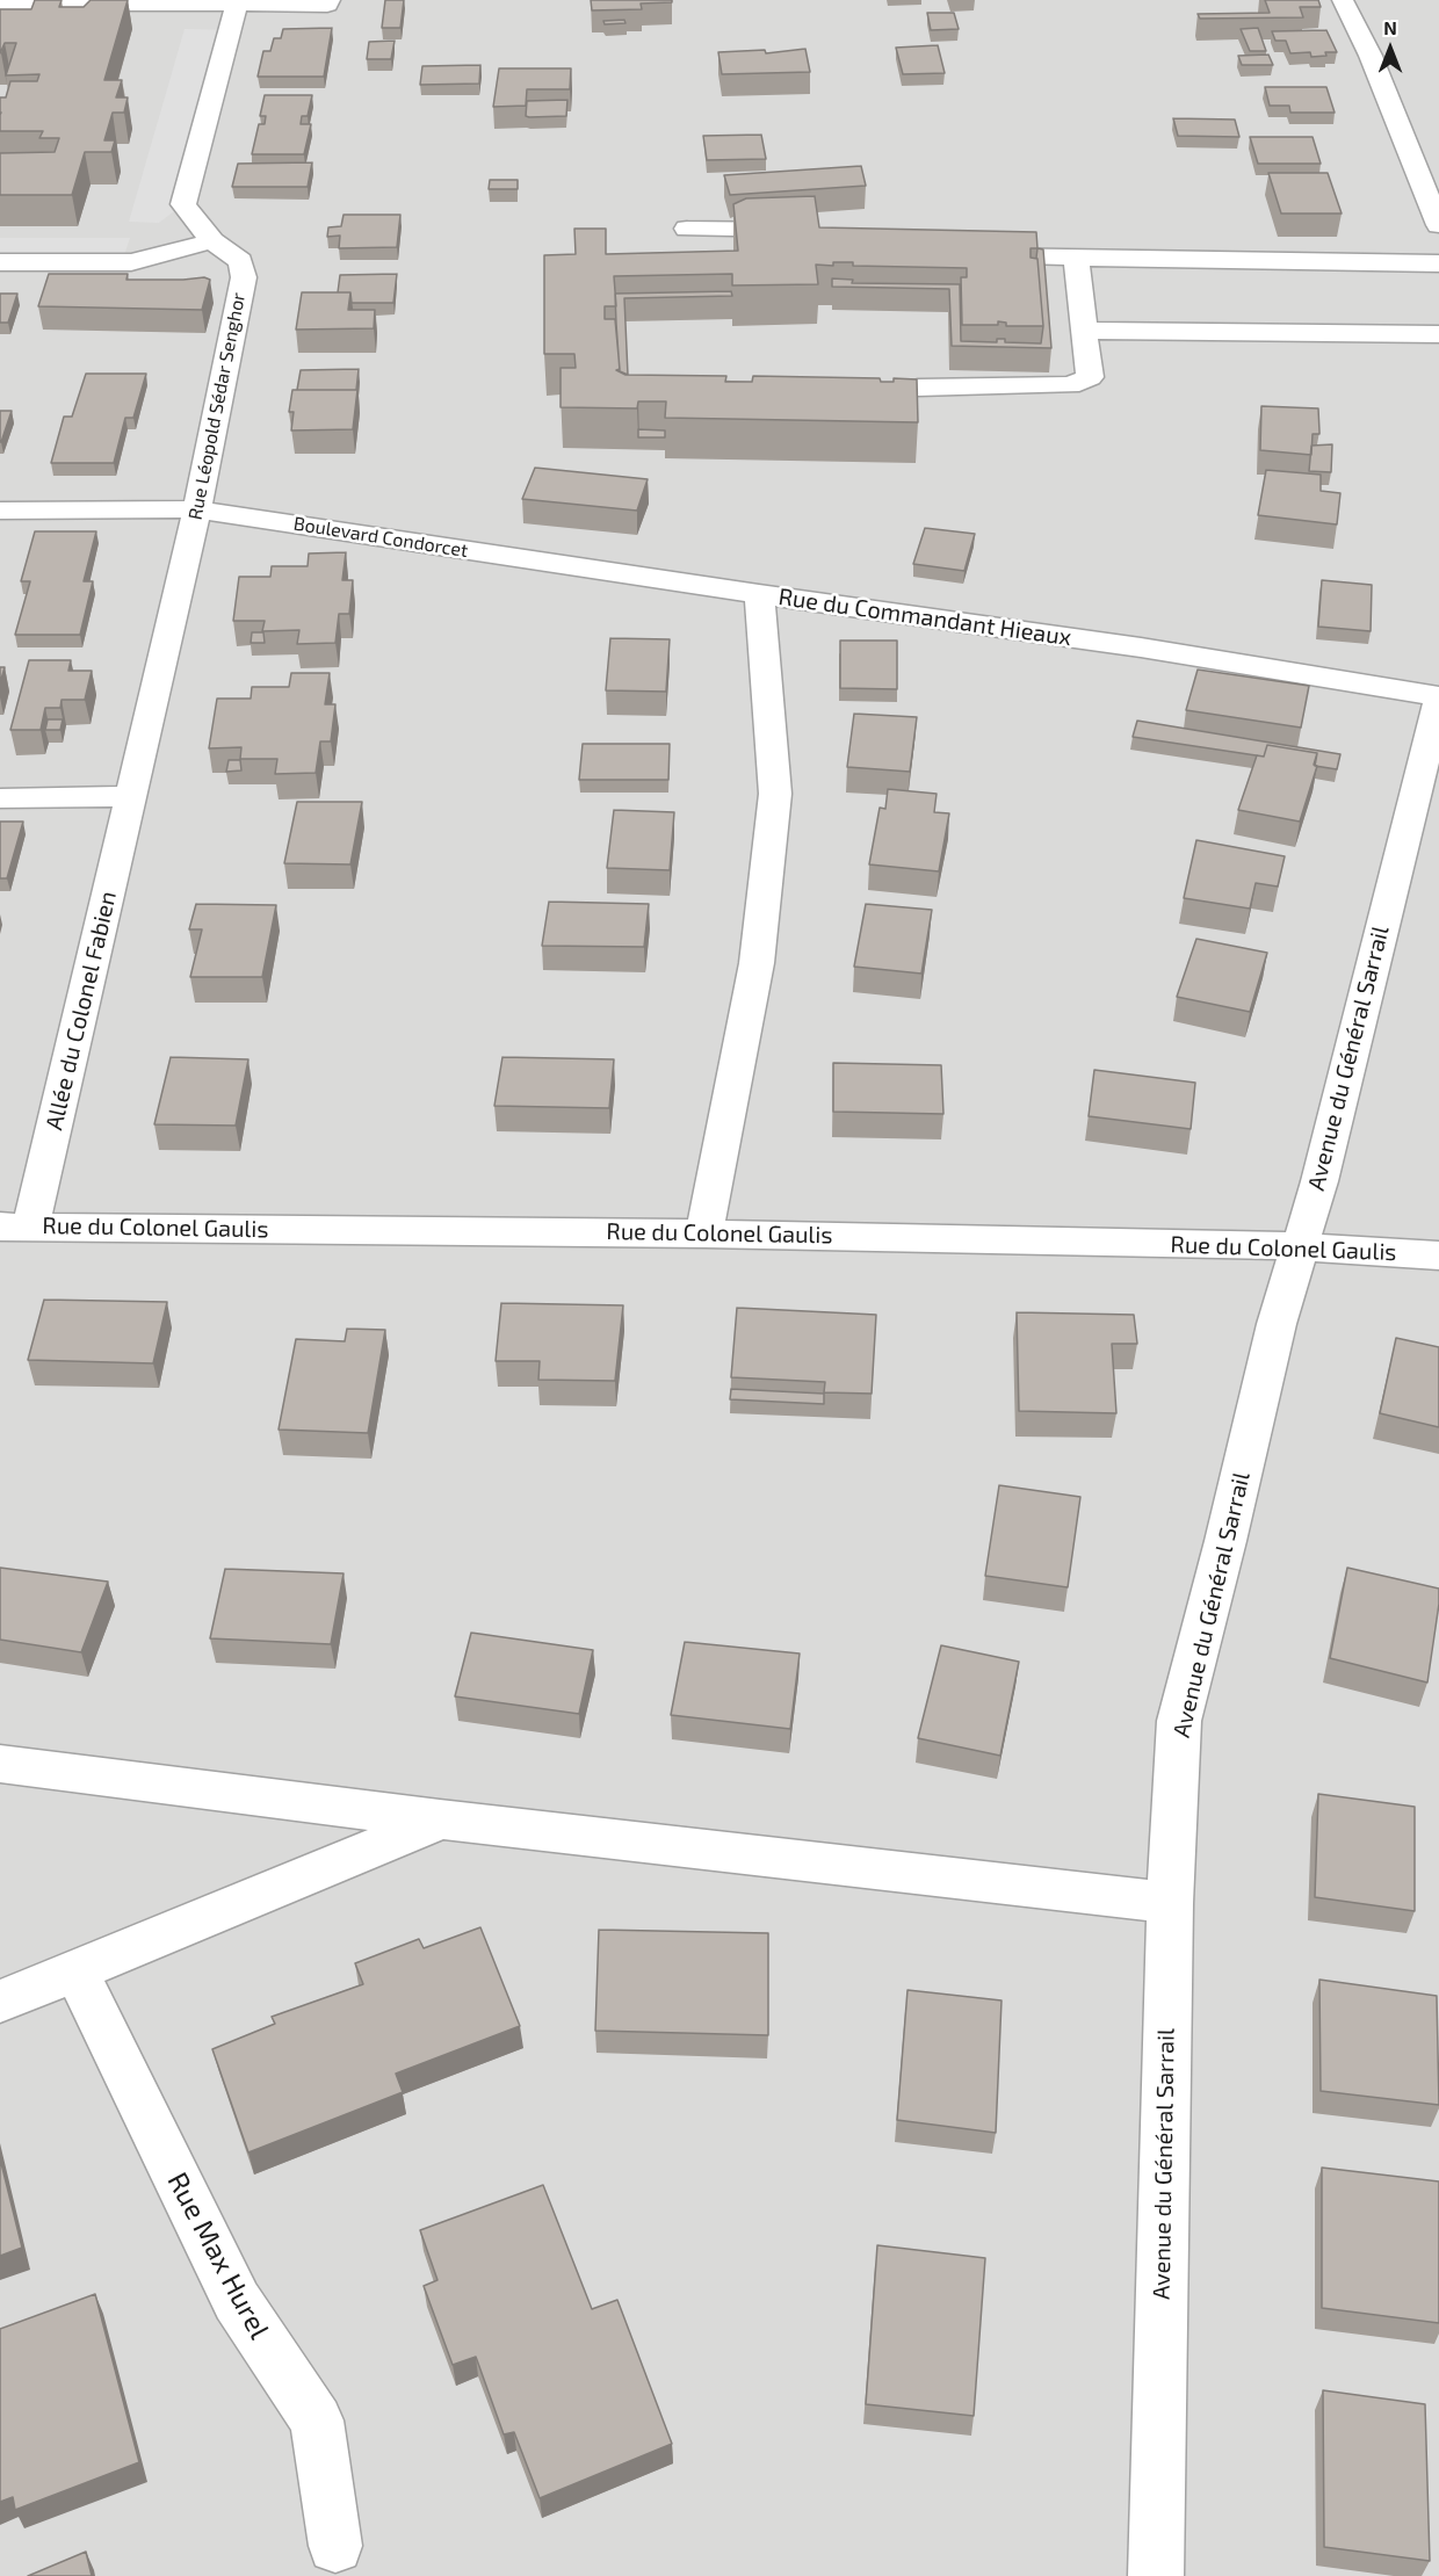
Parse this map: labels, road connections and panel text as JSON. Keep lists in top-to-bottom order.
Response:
{
  "streets": {
    "street": [
      "Rue Léopold Sédar Senghor",
      "Boulevard Condorcet",
      "Rue du Commandant Hieaux",
      "Allée du Colonel Fabien",
      "Avenue du Général Sarrail",
      "Rue du Colonel Gaulis",
      "Rue Max Hurel"
    ]
  },
  "crossings": [
    ["Rue Léopold Sédar Senghor", "Boulevard Condorcet"],
    ["Rue Léopold Sédar Senghor", "Allée du Colonel Fabien"],
    ["Boulevard Condorcet", "Rue du Commandant Hieaux"],
    ["Rue du Commandant Hieaux", "Avenue du Général Sarrail"],
    ["Rue du Commandant Hieaux", "Rue du Colonel Gaulis"],
    ["Allée du Colonel Fabien", "Rue du Colonel Gaulis"],
    ["Avenue du Général Sarrail", "Rue du Colonel Gaulis"]
  ],
  "north": "top"
}
